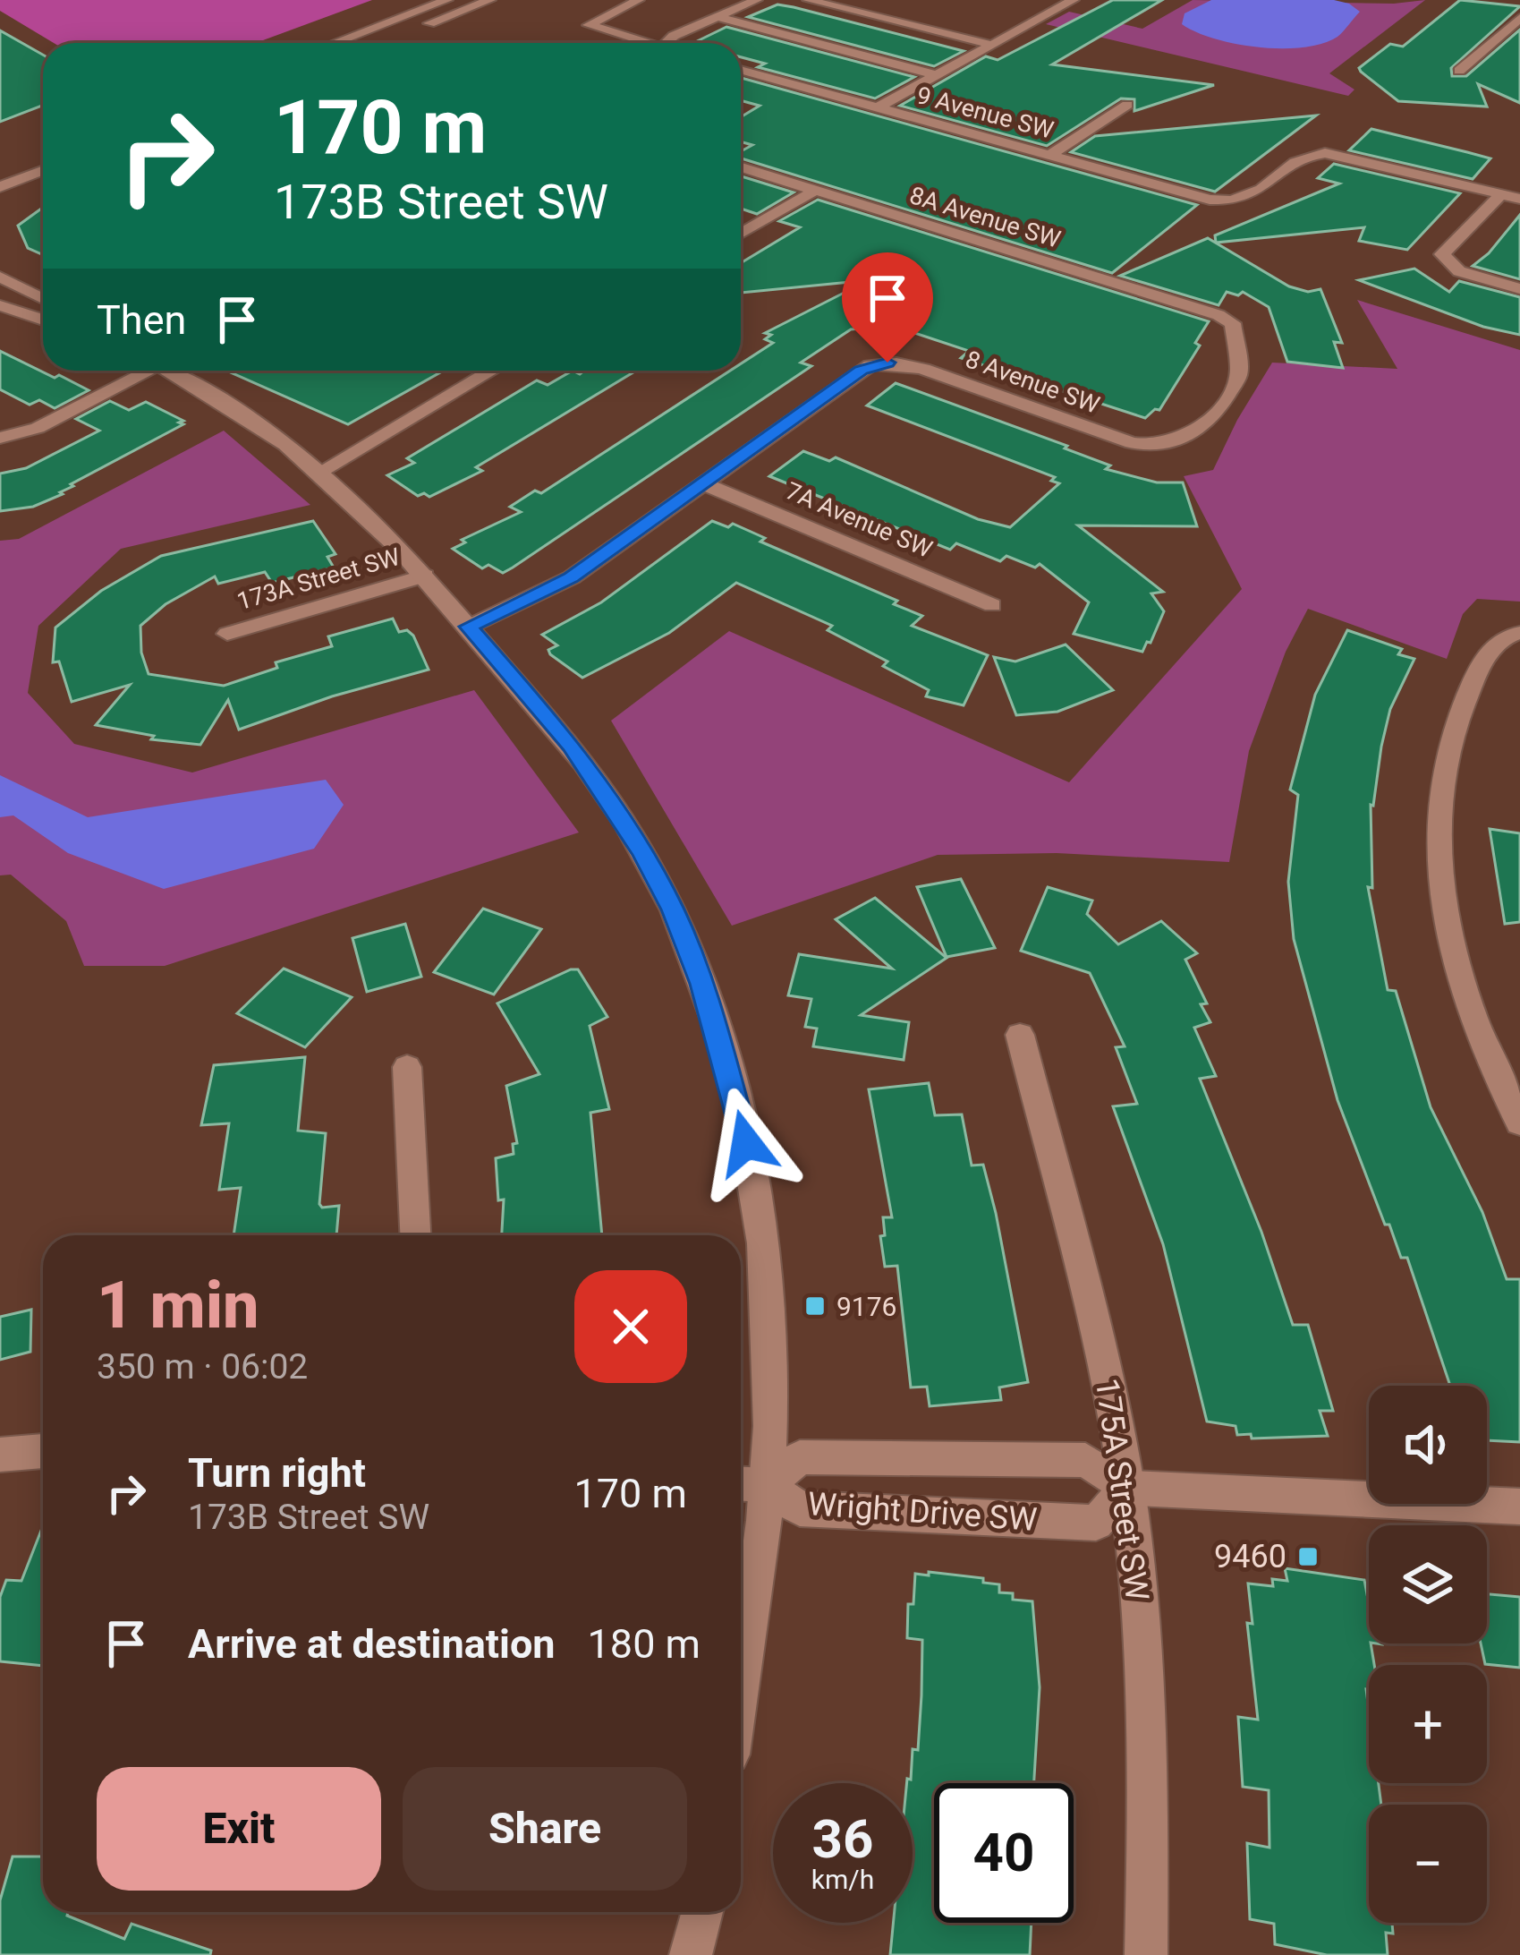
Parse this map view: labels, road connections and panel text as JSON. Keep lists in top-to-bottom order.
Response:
{
  "streets": {
    "street": [
      "9 Avenue SW",
      "8A Avenue SW",
      "8 Avenue SW",
      "7A Avenue SW",
      "173A Street SW",
      "175A Street SW",
      "Wright Drive SW"
    ]
  },
  "crossings": [
    ["8A Avenue SW", "8 Avenue SW"],
    ["8 Avenue SW", "7A Avenue SW"],
    ["175A Street SW", "Wright Drive SW"]
  ],
  "places": {
    "transit": ["9176", "9460"]
  },
  "page": {
    "turn": ["170 m", "173B Street SW"],
    "then": "Then",
    "heading": ["1 min", "350 m · 06:02"],
    "map_buttons": ["+", "−"],
    "list": [
      {
        "name": "Turn right",
        "note": "173B Street SW",
        "value": "170 m"
      },
      {
        "name": "Arrive at destination",
        "value": "180 m"
      }
    ],
    "buttons": ["Exit", "Share"],
    "speed": "36 km/h",
    "limit": "40"
  }
}
